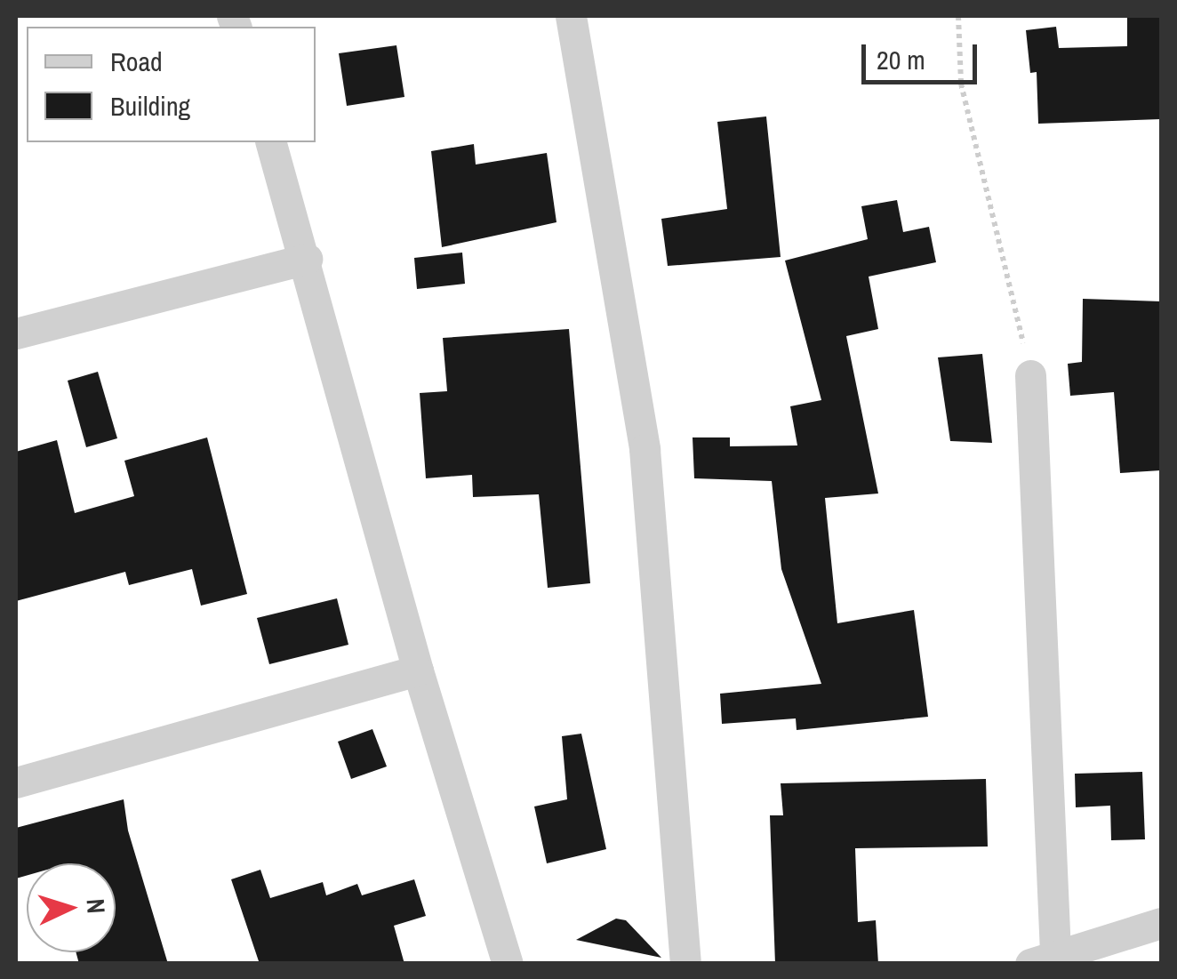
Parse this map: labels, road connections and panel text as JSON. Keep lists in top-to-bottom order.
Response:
{
  "legend": ["Road", "Building"],
  "scale_bar": "20 m",
  "north": "right"
}
